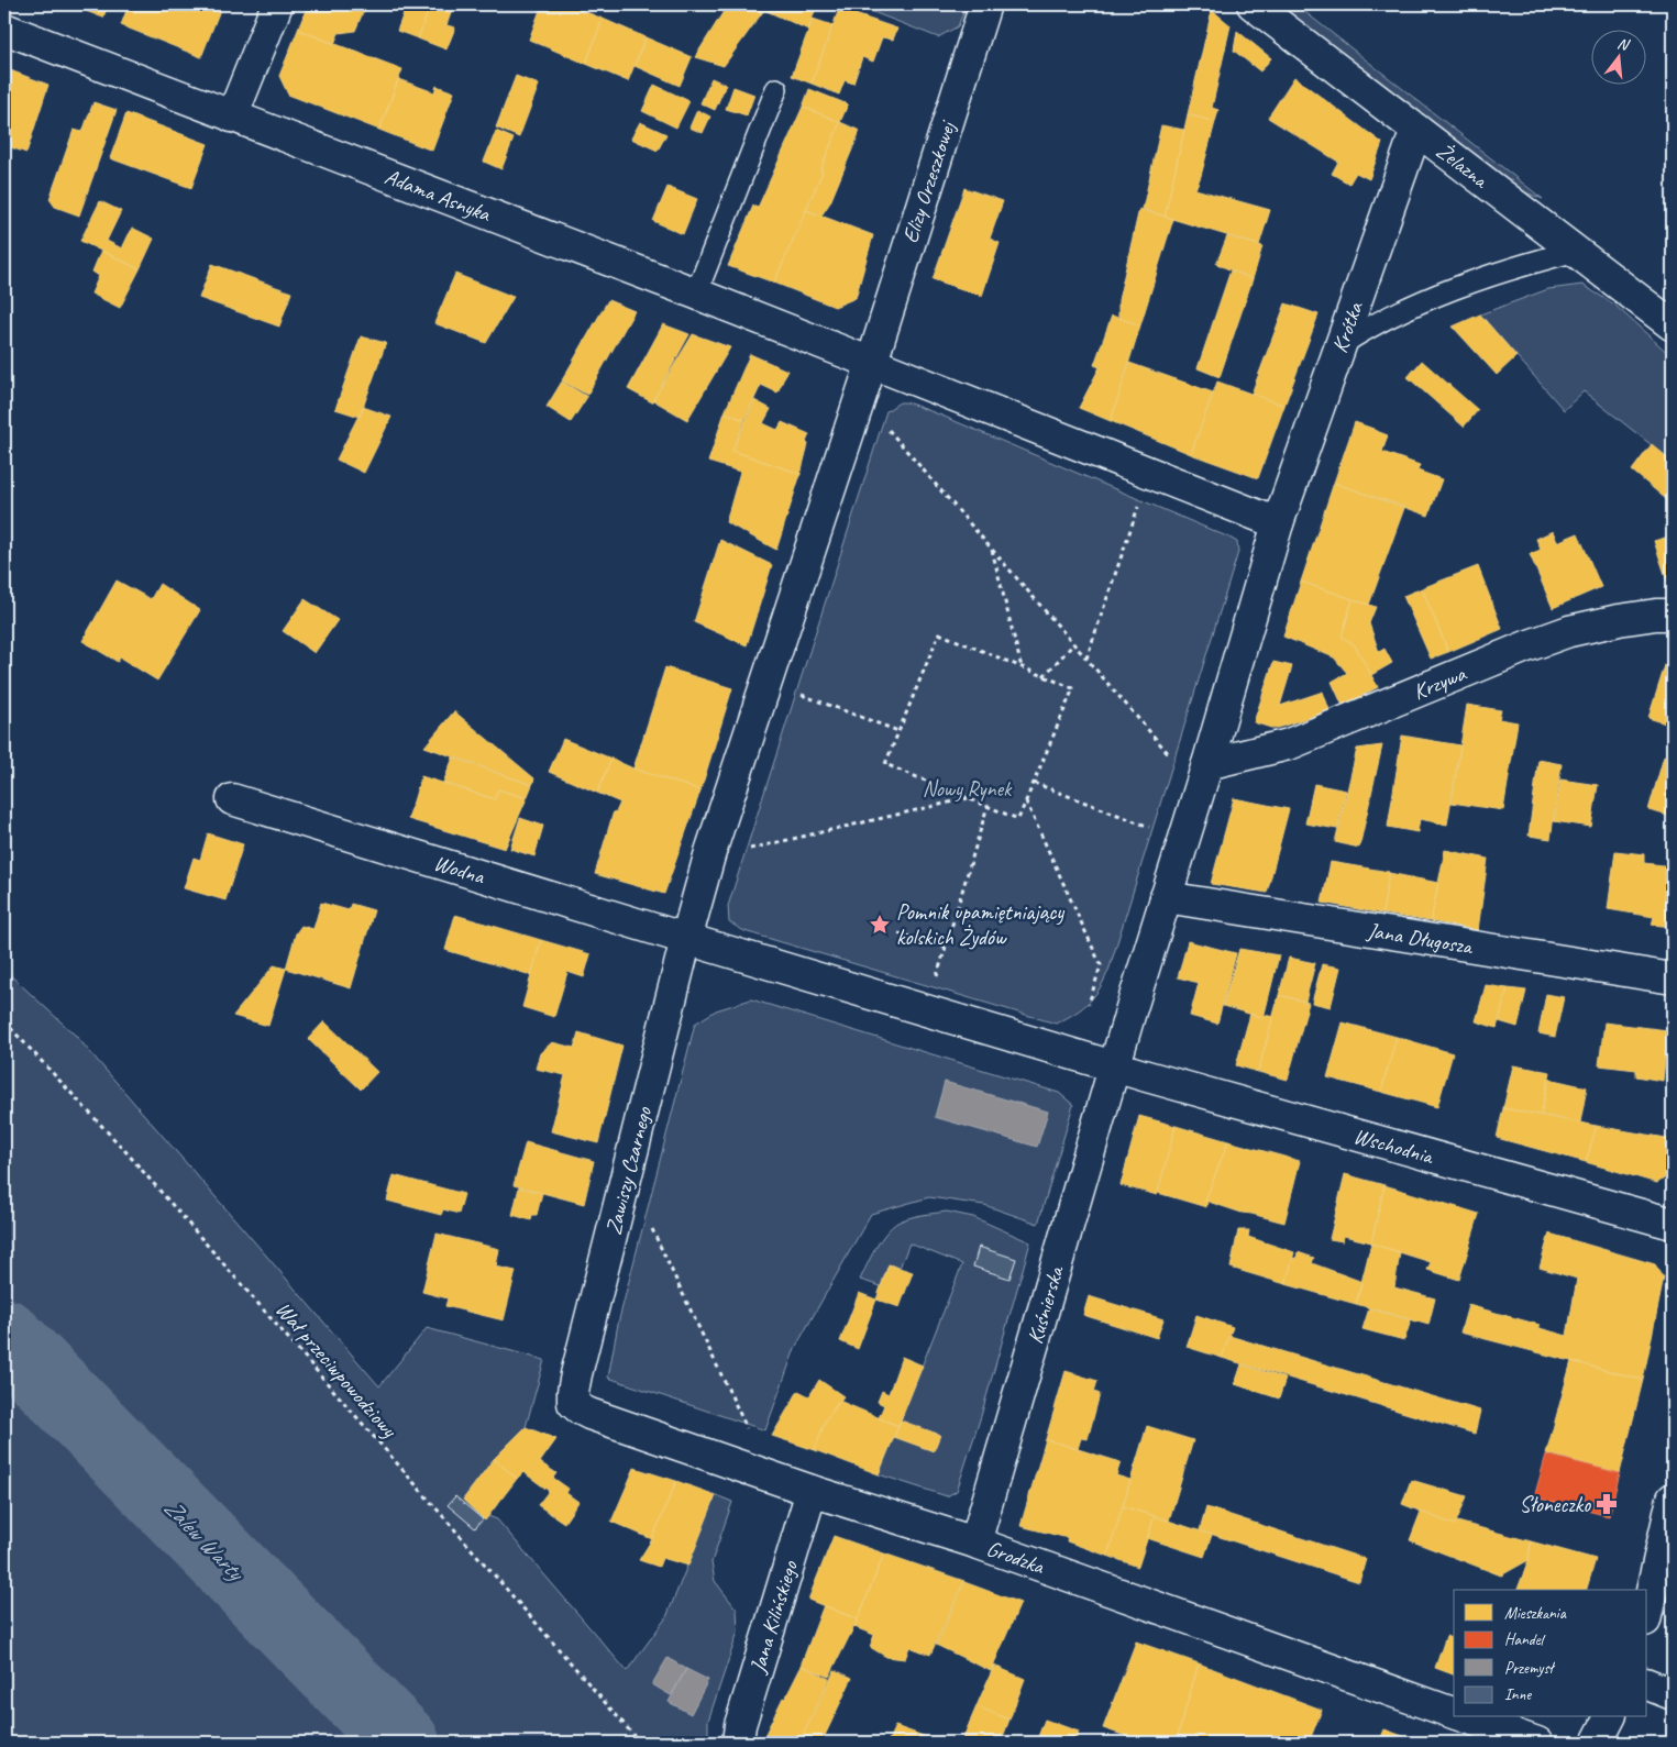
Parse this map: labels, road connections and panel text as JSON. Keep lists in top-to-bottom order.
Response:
{
  "streets": {
    "street": [
      "Żelazna",
      "Elizy Orzeszkowej",
      "Adama Asnyka",
      "Krótka",
      "Krzywa",
      "Wodna",
      "Jana Długosza",
      "Wschodnia",
      "Zawiszy Czarnego",
      "Kuśnierska",
      "Grodzka",
      "Jana Kilińskiego"
    ],
    "path": ["Wał przeciwpowodziowy"]
  },
  "crossings": [
    ["Żelazna", "Krótka"],
    ["Elizy Orzeszkowej", "Adama Asnyka"],
    ["Wodna", "Zawiszy Czarnego"],
    ["Wschodnia", "Kuśnierska"],
    ["Zawiszy Czarnego", "Grodzka"],
    ["Kuśnierska", "Grodzka"],
    ["Grodzka", "Jana Kilińskiego"]
  ],
  "water": ["Zalew Warty"],
  "parks": ["Nowy Rynek"],
  "places": {
    "place": ["Pomnik upamiętniający kolskich Żydów"],
    "pharmacy": ["Słoneczko"]
  },
  "legend": [
    "Mieszkania",
    "Handel",
    "Przemysł",
    "Inne"
  ],
  "north": "top"
}
